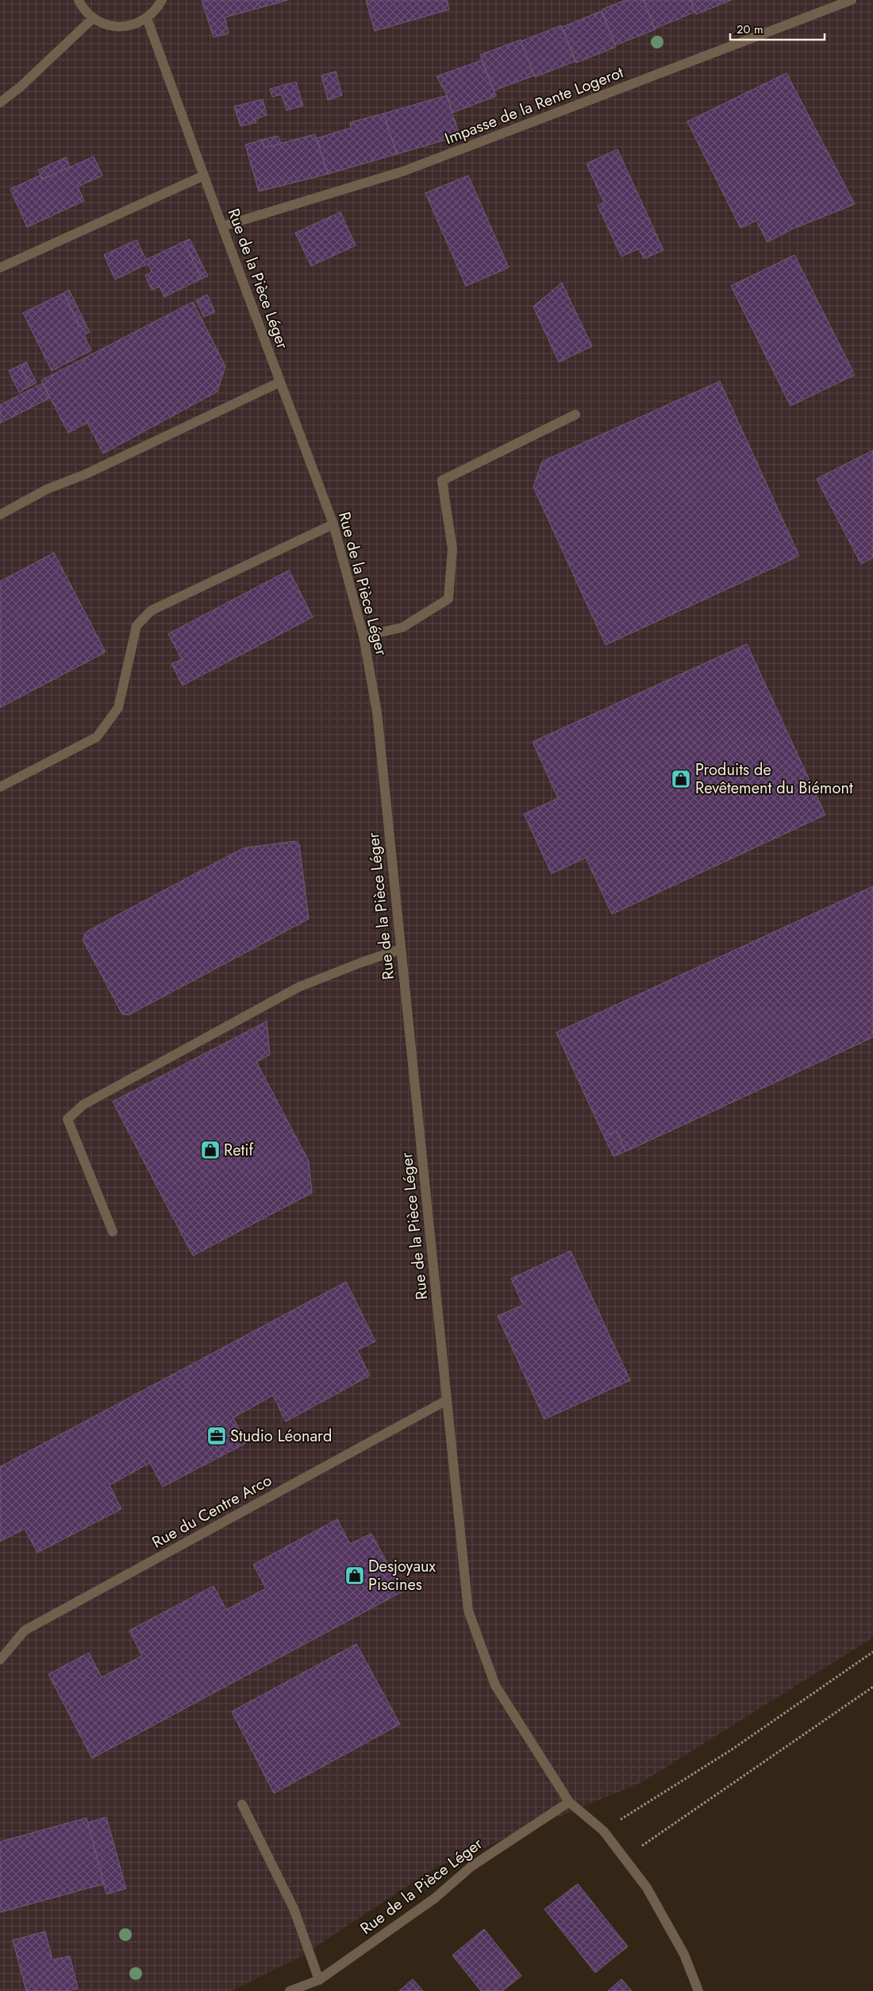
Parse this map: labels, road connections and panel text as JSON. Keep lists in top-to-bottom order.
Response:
{
  "streets": {
    "street": ["Impasse de la Rente Logerot", "Rue de la Pièce Léger", "Rue du Centre Arco"]
  },
  "crossings": [
    ["Impasse de la Rente Logerot", "Rue de la Pièce Léger"],
    ["Rue de la Pièce Léger", "Rue du Centre Arco"]
  ],
  "places": {
    "shop": ["Produits de Revêtement du Biémont", "Retif", "Desjoyaux Piscines"],
    "office": ["Studio Léonard"]
  },
  "scale_bar": "20 m"
}
